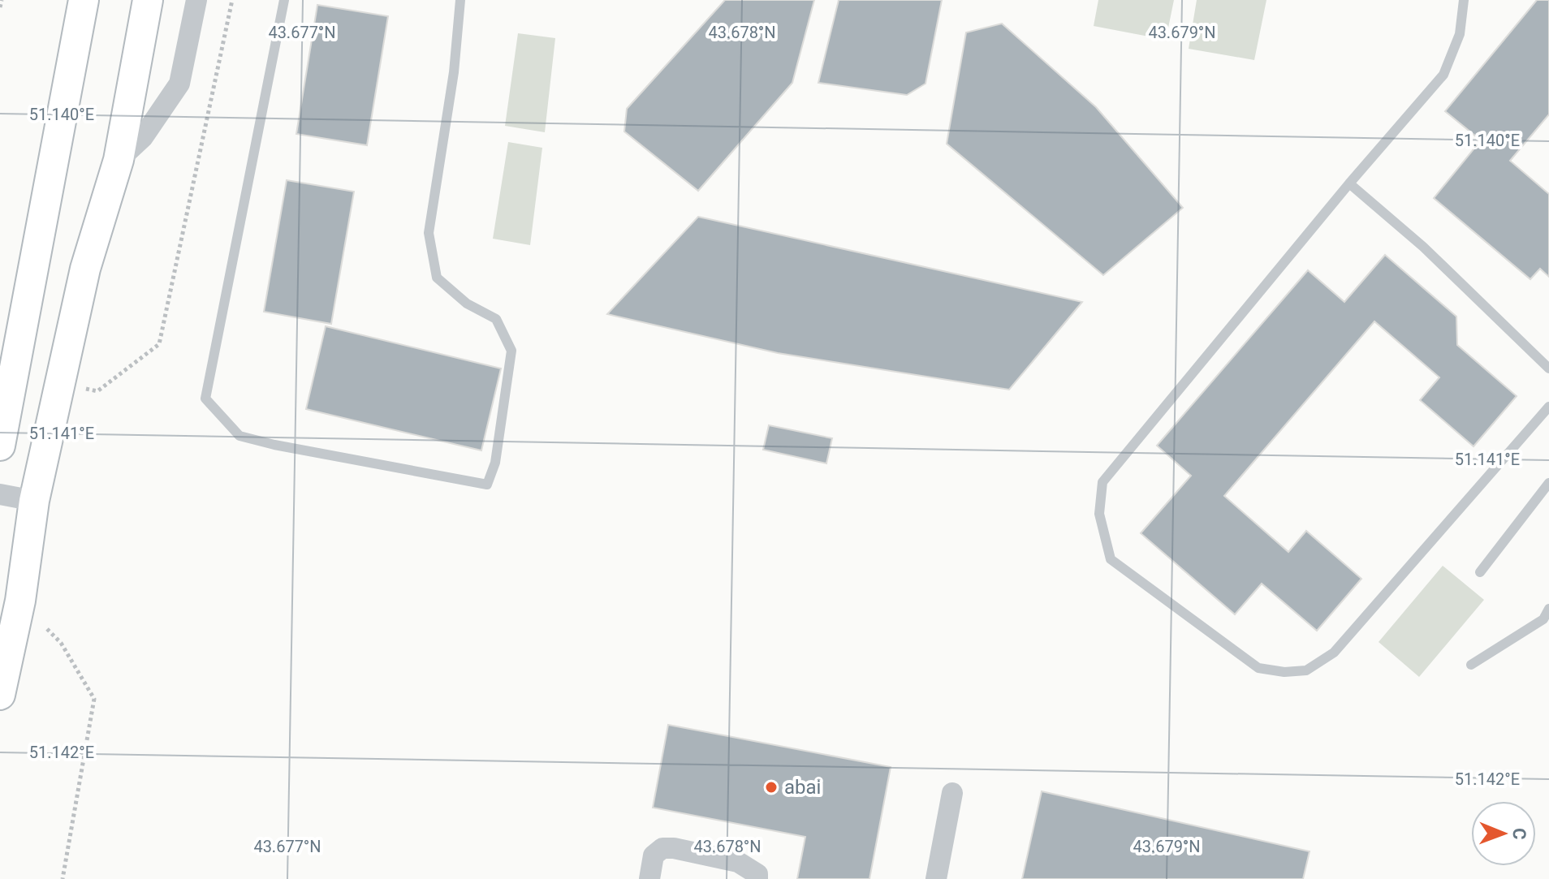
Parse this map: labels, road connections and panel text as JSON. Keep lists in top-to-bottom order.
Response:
{
  "places": ["abai"],
  "north": "right",
  "coordinates": [
    "43.677°N",
    "43.678°N",
    "43.679°N",
    "51.140°E",
    "51.141°E",
    "51.142°E"
  ]
}
